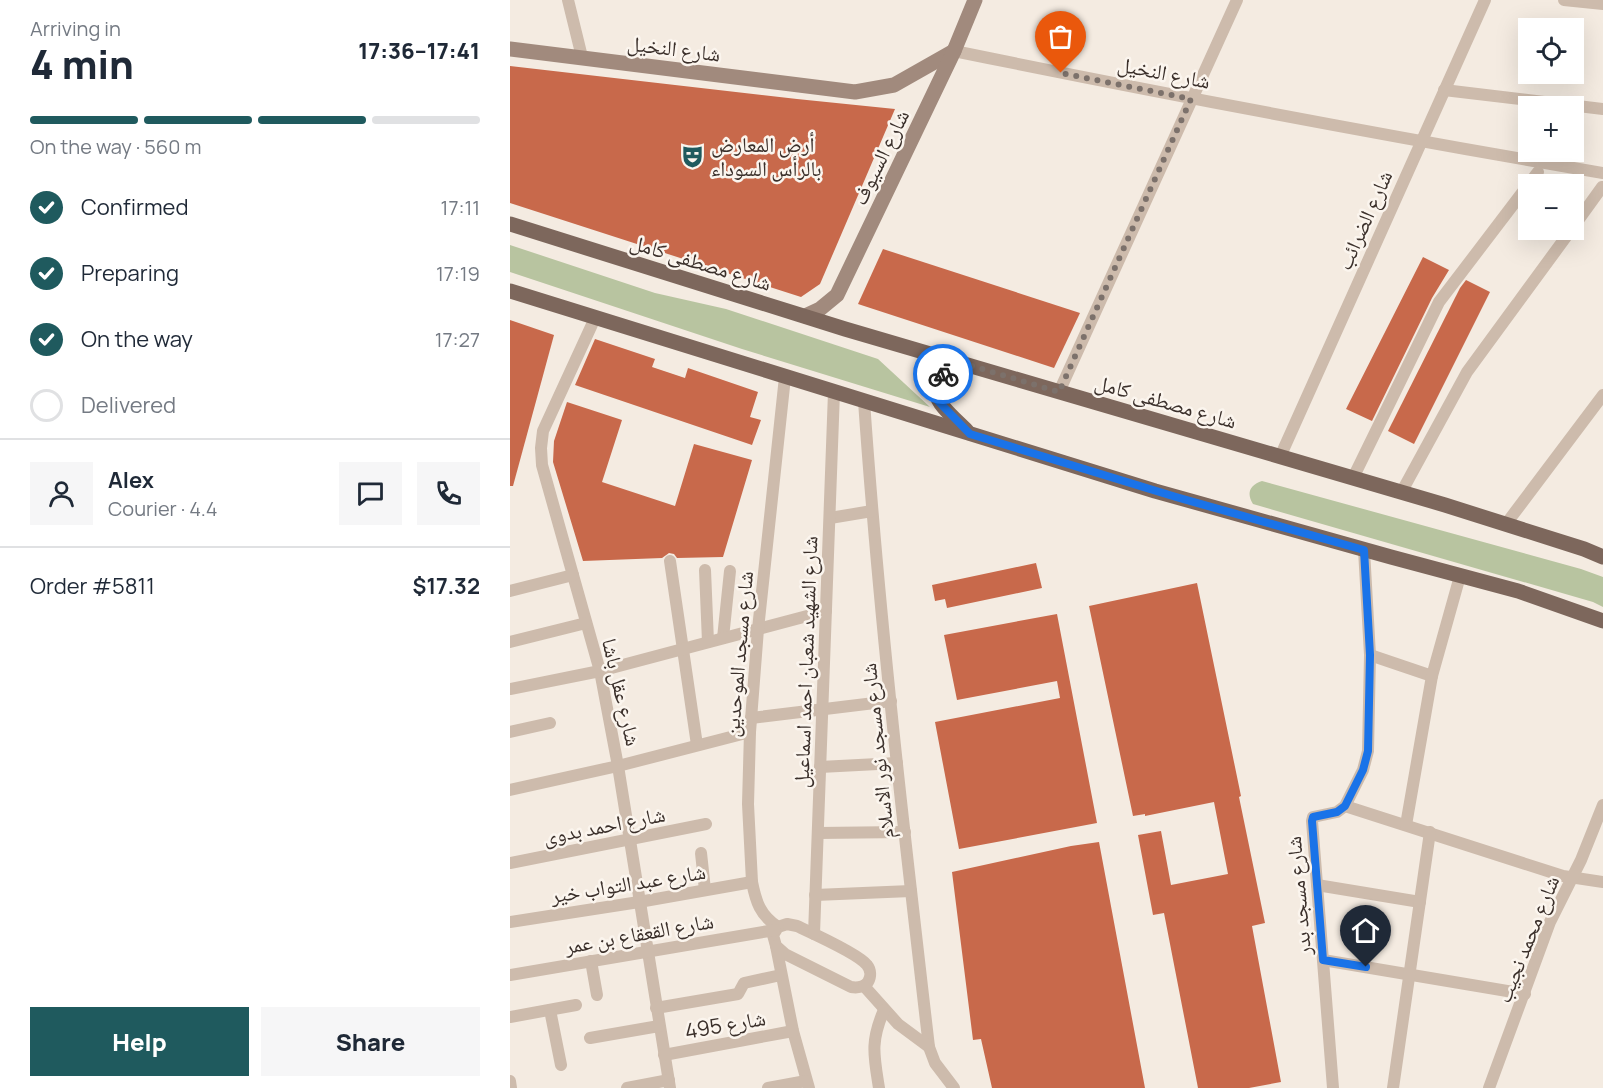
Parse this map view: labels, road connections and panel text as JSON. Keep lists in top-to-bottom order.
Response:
{
  "streets": {
    "main road": ["شارع النخيل", "شارع السيوف", "شارع مصطفى كامل"],
    "street": [
      "شارع الضرائب",
      "شارع مسجد الموحدين",
      "شارع الشهيد شعبان احمد اسماعيل",
      "شارع عقل باشا",
      "شارع مسجد نور الاسلام",
      "شارع احمد بدوى",
      "شارع عبد التواب خير",
      "شارع مسجد بدر",
      "شارع القعقاع بن عمر",
      "شارع محمد نجيب",
      "شارع 495"
    ]
  },
  "crossings": [
    ["شارع النخيل", "شارع السيوف"],
    ["شارع النخيل", "شارع الضرائب"],
    ["شارع السيوف", "شارع مصطفى كامل"],
    ["شارع الضرائب", "شارع مصطفى كامل"],
    ["شارع مسجد الموحدين", "شارع عبد التواب خير"],
    ["شارع مسجد الموحدين", "شارع القعقاع بن عمر"],
    ["شارع الشهيد شعبان احمد اسماعيل", "شارع القعقاع بن عمر"],
    ["شارع عقل باشا", "شارع احمد بدوى"],
    ["شارع عقل باشا", "شارع عبد التواب خير"],
    ["شارع عقل باشا", "شارع القعقاع بن عمر"],
    ["شارع عقل باشا", "شارع 495"]
  ],
  "places": {
    "theatre": ["أرض المعارض بالرأس السوداء"]
  },
  "page": {
    "heading": ["4 min", "Arriving in", "17:36–17:41"],
    "panel": [
      "Alex",
      "Courier · 4.4",
      "Order #5811",
      "$17.32"
    ],
    "map_buttons": ["+", "−"],
    "bar": "On the way · 560 m",
    "list": [
      ["Confirmed", "17:11"],
      ["Preparing", "17:19"],
      ["On the way", "17:27"],
      "Delivered"
    ],
    "buttons": ["Help", "Share"]
  }
}
